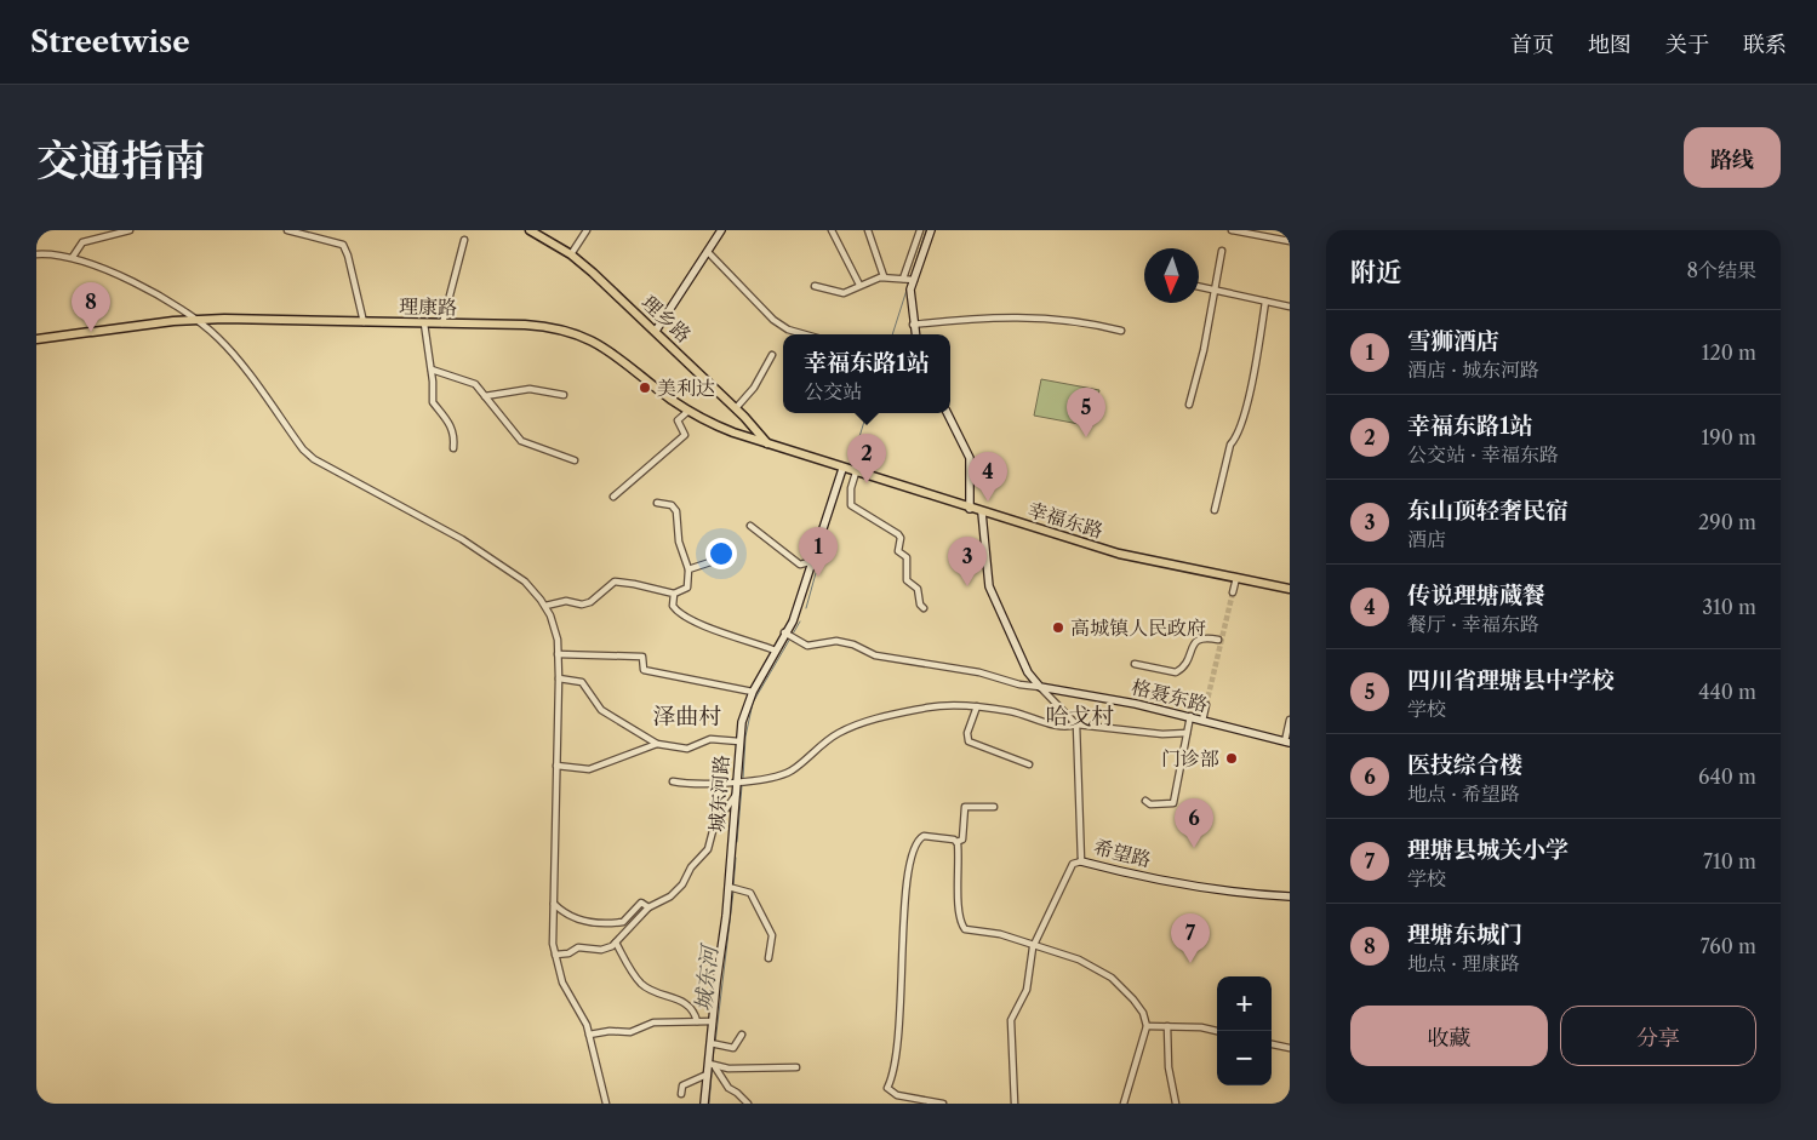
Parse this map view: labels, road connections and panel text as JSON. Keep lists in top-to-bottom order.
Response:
{
  "streets": {
    "main road": ["理康路", "理乡路", "幸福东路"],
    "street": ["格聂东路", "城东河路", "希望路"]
  },
  "crossings": [
    ["理康路", "幸福东路"],
    ["理乡路", "幸福东路"],
    ["幸福东路", "城东河路"]
  ],
  "districts": ["泽曲村", "哈戈村"],
  "water": ["城东河"],
  "places": ["美利达", "高城镇人民政府", "门诊部"],
  "north": "bottom",
  "page": {
    "header": "Streetwise",
    "nav": [
      "首页",
      "地图",
      "关于",
      "联系"
    ],
    "title": "交通指南",
    "buttons": [
      "路线",
      ["收藏", "分享"]
    ],
    "heading": ["附近", "8个结果"],
    "pins": [
      "8",
      "5",
      "2",
      "4",
      "1",
      "3",
      "6",
      "7"
    ],
    "list": [
      {
        "mark": "1",
        "name": "雪狮酒店",
        "note": "酒店 · 城东河路",
        "value": "120 m"
      },
      {
        "mark": "2",
        "name": "幸福东路1站",
        "note": "公交站 · 幸福东路",
        "value": "190 m"
      },
      {
        "mark": "3",
        "name": "东山顶轻奢民宿",
        "note": "酒店",
        "value": "290 m"
      },
      {
        "mark": "4",
        "name": "传说理塘蔵餐",
        "note": "餐厅 · 幸福东路",
        "value": "310 m"
      },
      {
        "mark": "5",
        "name": "四川省理塘县中学校",
        "note": "学校",
        "value": "440 m"
      },
      {
        "mark": "6",
        "name": "医技综合楼",
        "note": "地点 · 希望路",
        "value": "640 m"
      },
      {
        "mark": "7",
        "name": "理塘县城关小学",
        "note": "学校",
        "value": "710 m"
      },
      {
        "mark": "8",
        "name": "理塘东城门",
        "note": "地点 · 理康路",
        "value": "760 m"
      }
    ],
    "popup": ["幸福东路1站", "公交站"],
    "map_buttons": ["+", "−"]
  }
}
